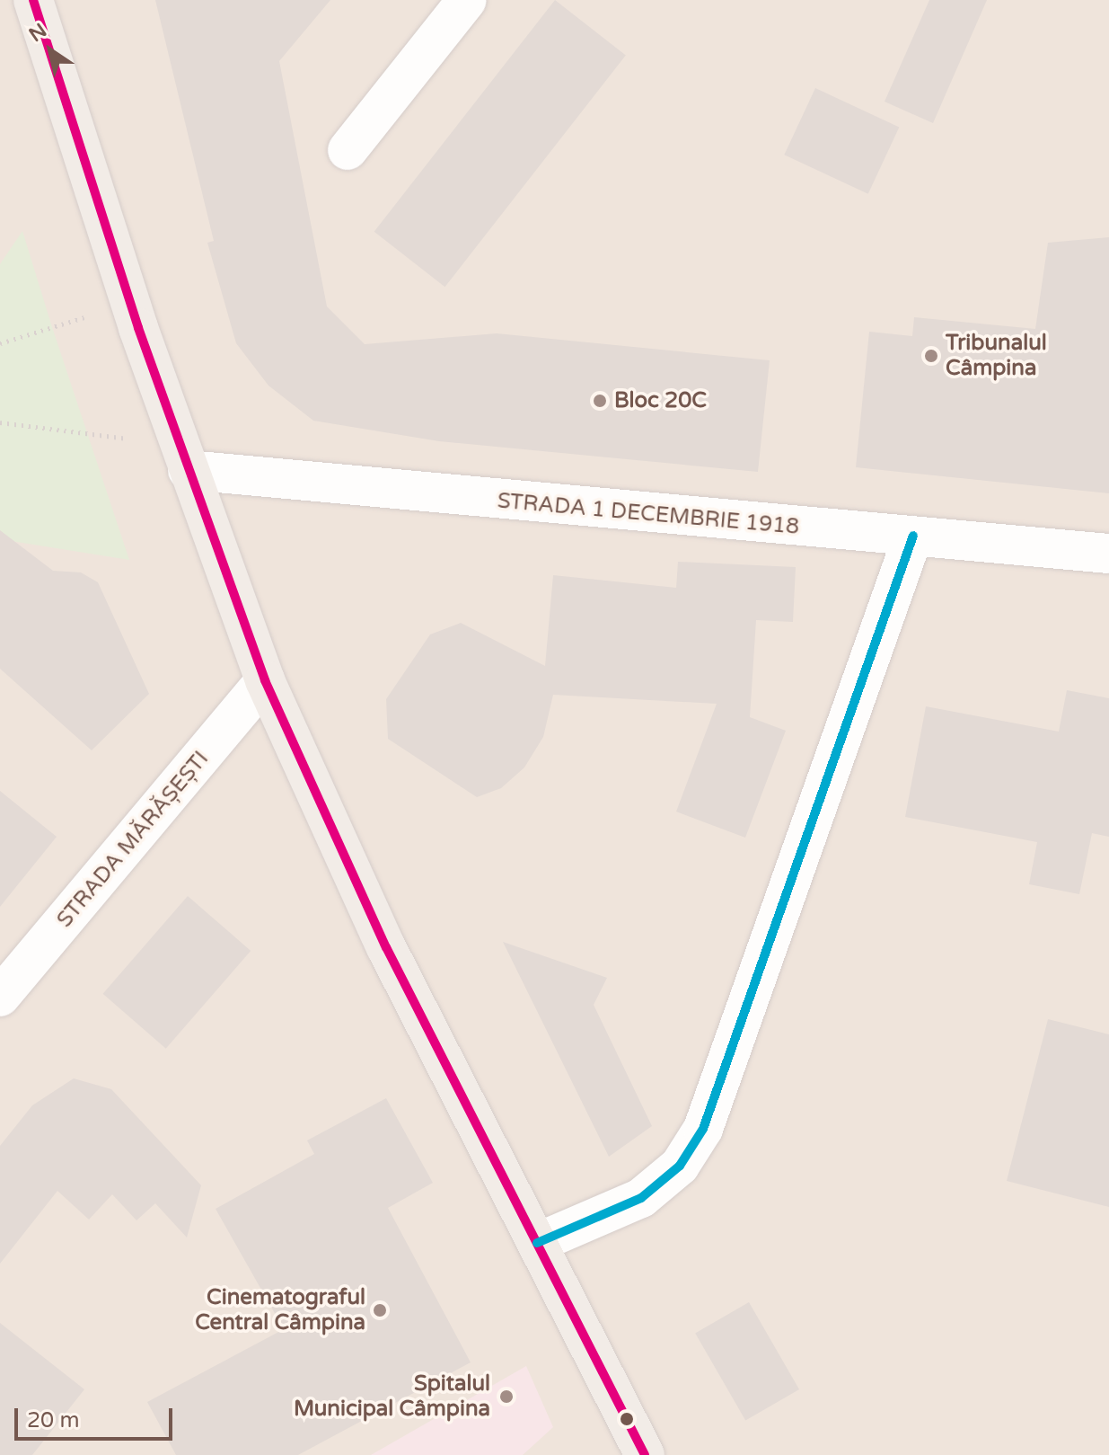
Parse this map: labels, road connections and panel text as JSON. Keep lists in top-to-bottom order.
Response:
{
  "streets": {
    "street": ["STRADA 1 DECEMBRIE 1918", "STRADA MĂRĂȘEȘTI"]
  },
  "places": [
    "Tribunalul Câmpina",
    "Bloc 20C",
    "Cinematograful Central Câmpina",
    "Spitalul Municipal Câmpina"
  ],
  "scale_bar": "20 m",
  "north": "top left"
}
